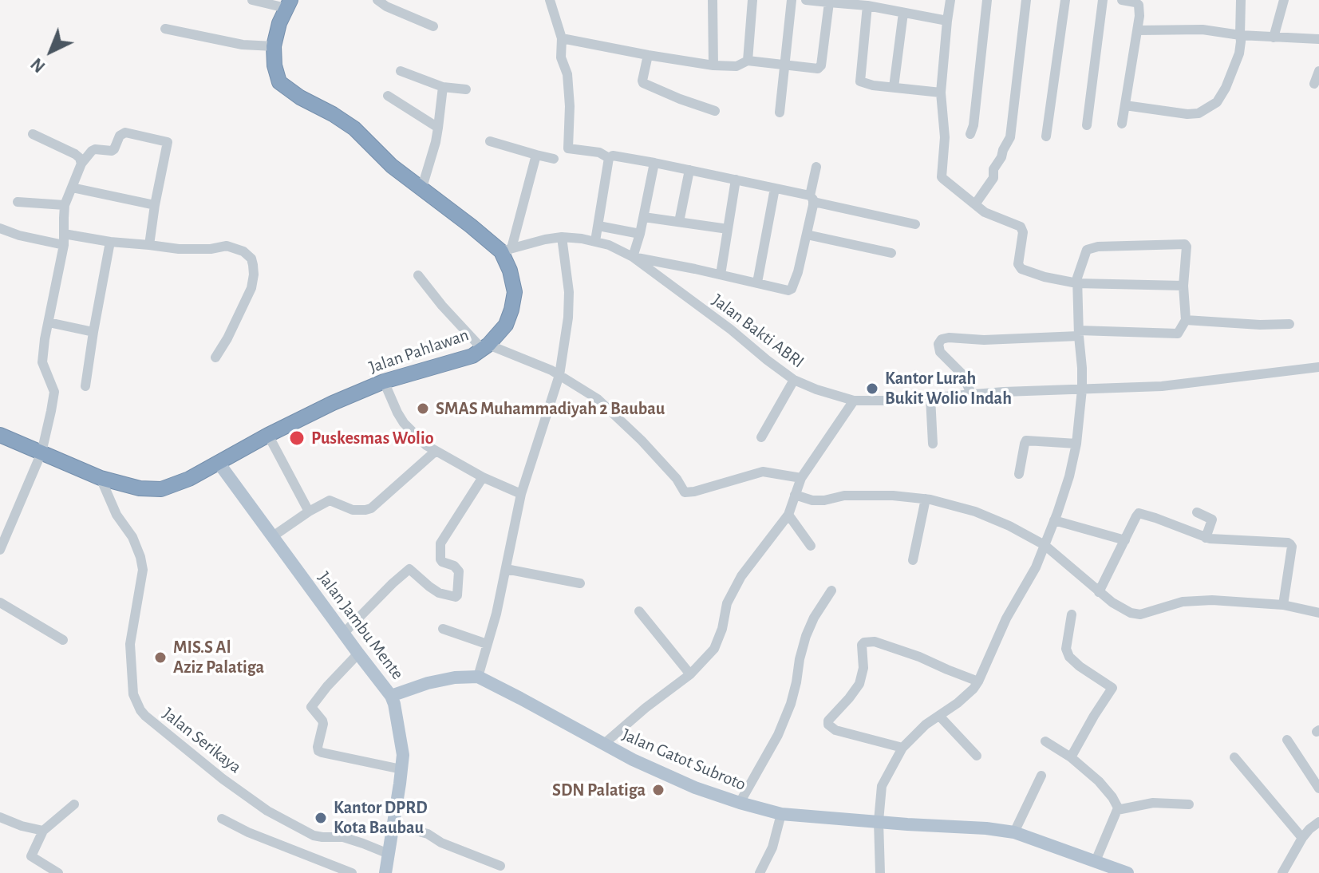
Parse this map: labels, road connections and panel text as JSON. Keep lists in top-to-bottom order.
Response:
{
  "streets": {
    "highway": ["Jalan Pahlawan"],
    "main road": ["Jalan Jambu Mente", "Jalan Gatot Subroto"],
    "street": ["Jalan Bakti ABRI", "Jalan Serikaya"]
  },
  "crossings": [
    ["Jalan Bakti ABRI", "Jalan Pahlawan"],
    ["Jalan Pahlawan", "Jalan Jambu Mente"],
    ["Jalan Pahlawan", "Jalan Serikaya"],
    ["Jalan Jambu Mente", "Jalan Serikaya"]
  ],
  "places": [
    "Kantor Lurah Bukit Wolio Indah",
    "SMAS Muhammadiyah 2 Baubau",
    "Puskesmas Wolio",
    "MIS.S Al Aziz Palatiga",
    "SDN Palatiga",
    "Kantor DPRD Kota Baubau"
  ],
  "north": "bottom left"
}
